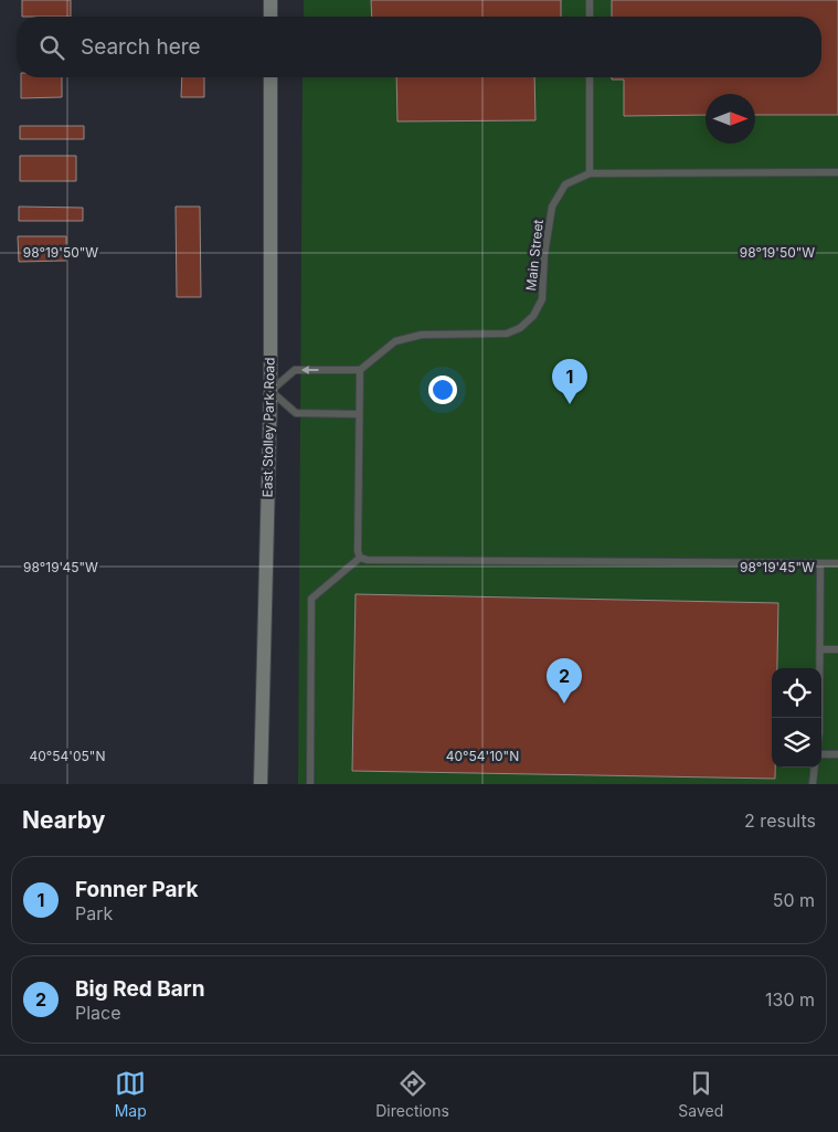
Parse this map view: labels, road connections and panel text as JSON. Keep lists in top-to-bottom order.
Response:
{
  "streets": {
    "street": ["East Stolley Park Road"],
    "lane": ["Main Street"]
  },
  "north": "right",
  "page": {
    "search": "Search here",
    "pins": ["1", "2"],
    "heading": ["Nearby", "2 results"],
    "list": [
      {
        "mark": "1",
        "name": "Fonner Park",
        "note": "Park",
        "value": "50 m"
      },
      {
        "mark": "2",
        "name": "Big Red Barn",
        "note": "Place",
        "value": "130 m"
      }
    ],
    "nav": ["Map", "Directions", "Saved"]
  },
  "coordinates": [
    "98°19'50\"W",
    "98°19'45\"W",
    "40°54'05\"N",
    "40°54'10\"N"
  ]
}
